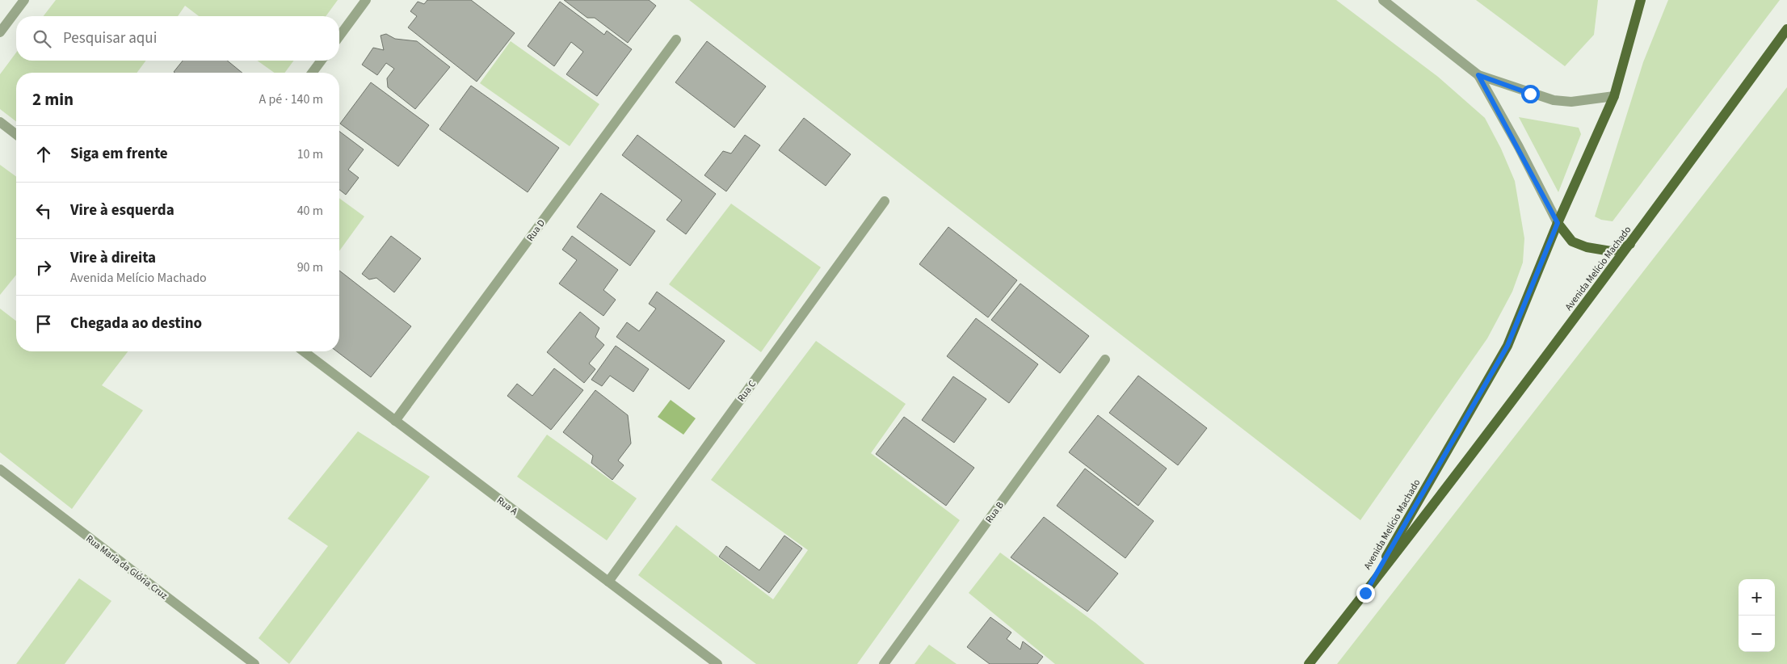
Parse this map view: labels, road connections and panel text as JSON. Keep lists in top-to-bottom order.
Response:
{
  "streets": {
    "main road": ["Avenida Melício Machado"],
    "street": [
      "Rua D",
      "Rua C",
      "Rua A",
      "Rua B",
      "Rua Maria da Glória Cruz"
    ]
  },
  "crossings": [
    ["Rua D", "Rua A"],
    ["Rua C", "Rua A"]
  ],
  "page": {
    "search": "Pesquisar aqui",
    "heading": ["2 min", "A pé · 140 m"],
    "list": [
      ["Siga em frente", "10 m"],
      ["Vire à esquerda", "40 m"],
      ["Vire à direita", "Avenida Melício Machado", "90 m"],
      "Chegada ao destino"
    ],
    "map_buttons": ["+", "−"]
  }
}
